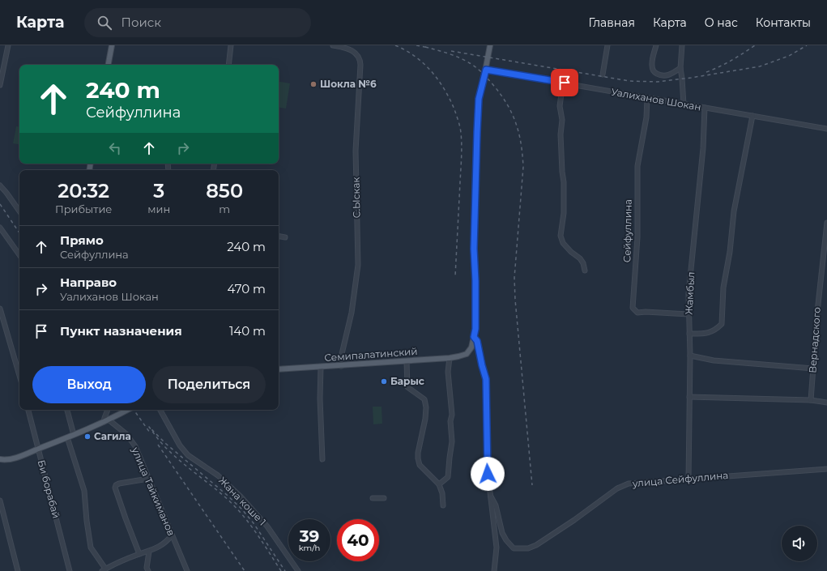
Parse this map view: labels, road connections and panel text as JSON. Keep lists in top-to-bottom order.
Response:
{
  "streets": {
    "main road": ["Семипалатинский"],
    "street": [
      "Уалиханов Шокан",
      "С.Ыскак",
      "Сейфуллина",
      "Жамбыл",
      "Вернадского",
      "улица Сейфуллина",
      "Би борабай",
      "улица Тайкиманов",
      "Жана коше 1"
    ]
  },
  "crossings": [
    ["Уалиханов Шокан", "Сейфуллина"],
    ["Уалиханов Шокан", "Жамбыл"],
    ["С.Ыскак", "Семипалатинский"],
    ["Сейфуллина", "Жамбыл"],
    ["Жамбыл", "улица Сейфуллина"],
    ["Семипалатинский", "улица Сейфуллина"]
  ],
  "places": ["Шокла №6", "Барыс", "Сагила"],
  "page": {
    "header": "Карта",
    "search": "Поиск",
    "nav": [
      "Главная",
      "Карта",
      "О нас",
      "Контакты"
    ],
    "turn": ["240 m", "Сейфуллина"],
    "eta": [
      "20:32",
      "Прибытие",
      "3",
      "мин",
      "850",
      "m"
    ],
    "list": [
      {
        "name": "Прямо",
        "note": "Сейфуллина",
        "value": "240 m"
      },
      {
        "name": "Направо",
        "note": "Уалиханов Шокан",
        "value": "470 m"
      },
      {
        "name": "Пункт назначения",
        "value": "140 m"
      }
    ],
    "buttons": ["Выход", "Поделиться"],
    "speed": "39 km/h",
    "limit": "40"
  }
}
